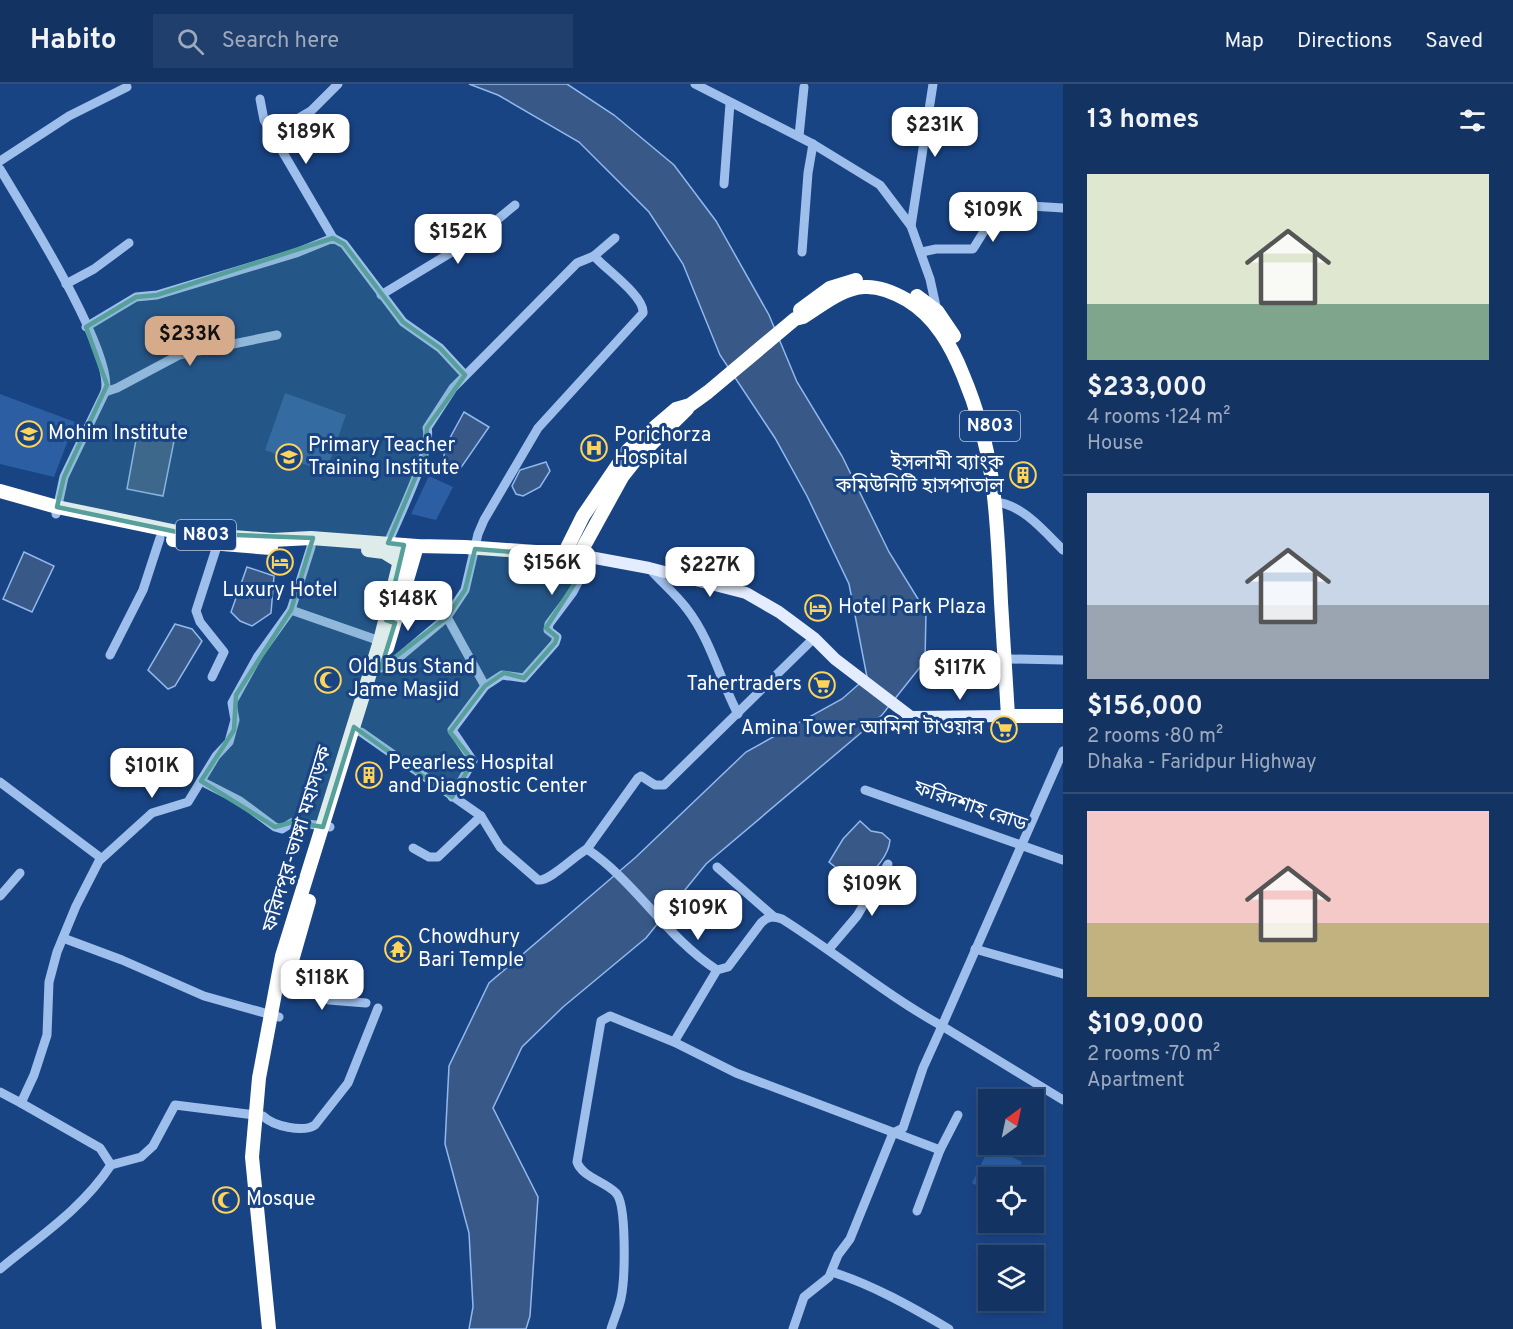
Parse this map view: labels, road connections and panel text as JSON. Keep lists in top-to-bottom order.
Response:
{
  "streets": {
    "highway": ["N803", "ফরিদপুর-ভাঙ্গা মহাসড়ক"],
    "street": ["ফরিদশাহ রোড"]
  },
  "crossings": [
    ["N803", "ফরিদপুর-ভাঙ্গা মহাসড়ক"]
  ],
  "places": {
    "school or university": ["Mohim Institute", "Primary Teacher Training Institute"],
    "hospital": ["Porichorza Hospital"],
    "building": ["ইসলামী ব্যাংক কমিউনিটি হাসপাতাল", "Peearless Hospital and Diagnostic Center"],
    "hotel": ["Luxury Hotel", "Hotel Park Plaza"],
    "mosque": ["Old Bus Stand Jame Masjid", "Mosque"],
    "supermarket": ["Tahertraders", "Amina Tower আমিনা টাওয়ার"],
    "temple": ["Chowdhury Bari Temple"]
  },
  "north": "top right",
  "page": {
    "header": "Habito",
    "search": "Search here",
    "nav": ["Map", "Directions", "Saved"],
    "heading": "13 homes",
    "price": [
      "$231K",
      "$189K",
      "$109K",
      "$152K",
      "$233K",
      "$156K",
      "$227K",
      "$148K",
      "$117K",
      "$101K",
      "$109K",
      "$109K",
      "$118K"
    ],
    "list": [
      {
        "name": "$233,000",
        "note": "4 rooms · 124 m² · House"
      },
      {
        "name": "$156,000",
        "note": "2 rooms · 80 m² · Dhaka - Faridpur Highway"
      },
      {
        "name": "$109,000",
        "note": "2 rooms · 70 m² · Apartment"
      }
    ]
  }
}
